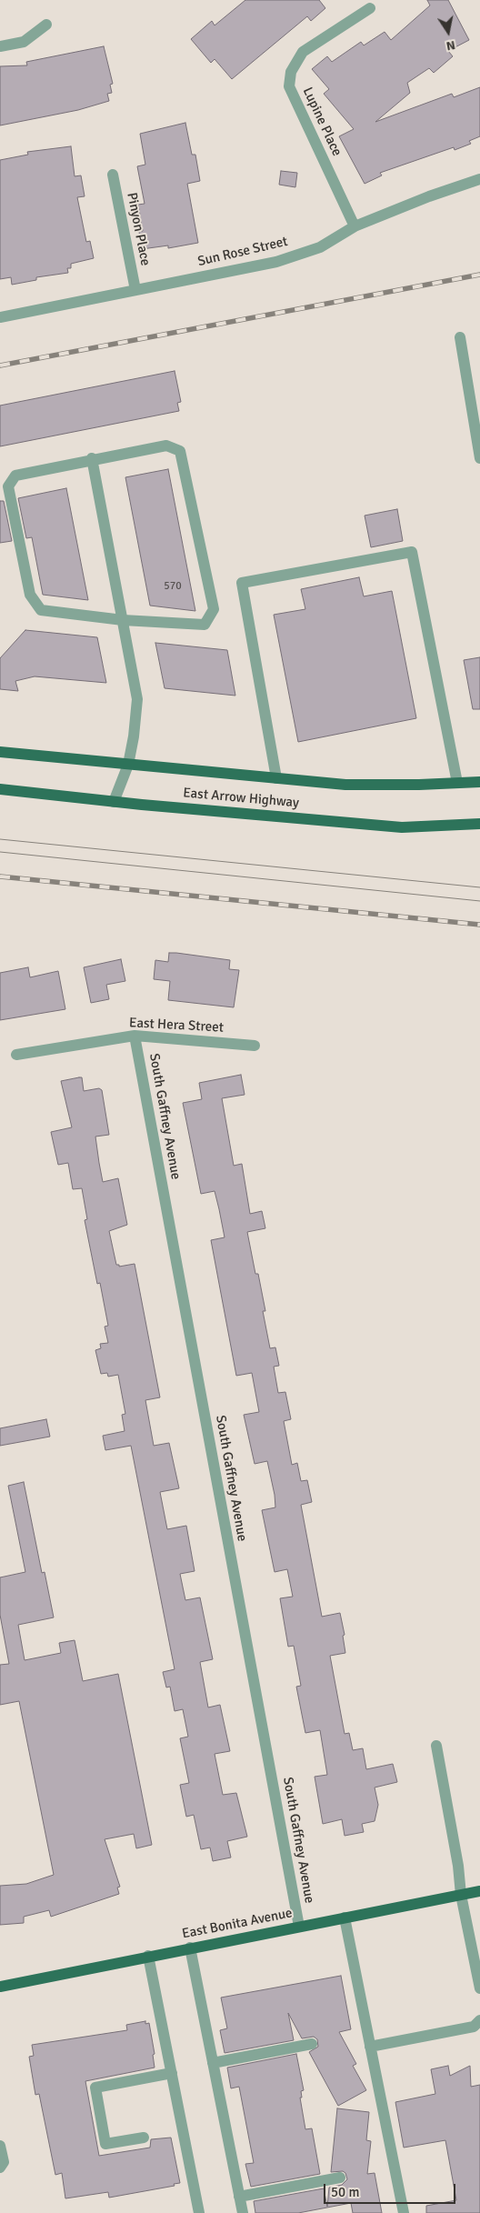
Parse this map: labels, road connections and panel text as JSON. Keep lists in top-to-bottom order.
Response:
{
  "streets": {
    "main road": ["East Arrow Highway", "East Bonita Avenue"],
    "street": [
      "Lupine Place",
      "Pinyon Place",
      "Sun Rose Street",
      "East Hera Street",
      "South Gaffney Avenue"
    ]
  },
  "crossings": [
    ["Lupine Place", "Sun Rose Street"],
    ["Pinyon Place", "Sun Rose Street"],
    ["East Hera Street", "South Gaffney Avenue"],
    ["South Gaffney Avenue", "East Bonita Avenue"]
  ],
  "house_numbers": ["570"],
  "scale_bar": "50 m",
  "north": "bottom"
}
